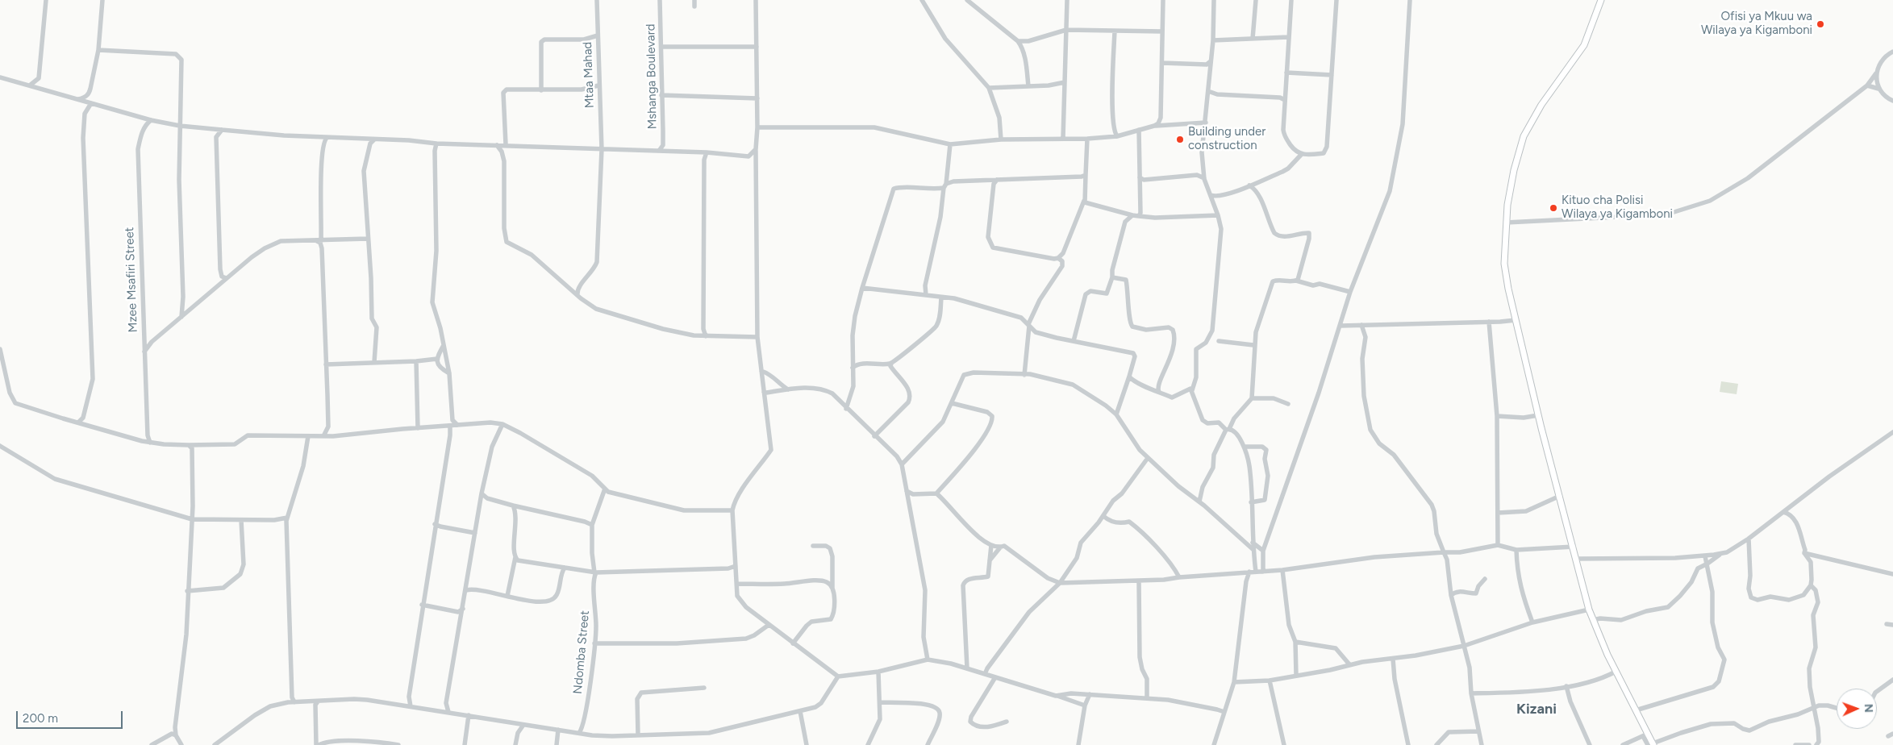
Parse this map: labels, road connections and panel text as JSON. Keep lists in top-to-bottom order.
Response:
{
  "streets": {
    "street": [
      "Mtaa Mahad",
      "Mshanga Boulevard",
      "Mzee Msafiri Street",
      "Ndomba Street"
    ]
  },
  "districts": ["Kizani"],
  "places": ["Ofisi ya Mkuu wa Wilaya ya Kigamboni", "Building under construction", "Kituo cha Polisi Wilaya ya Kigamboni"],
  "scale_bar": "200 m",
  "north": "right"
}
